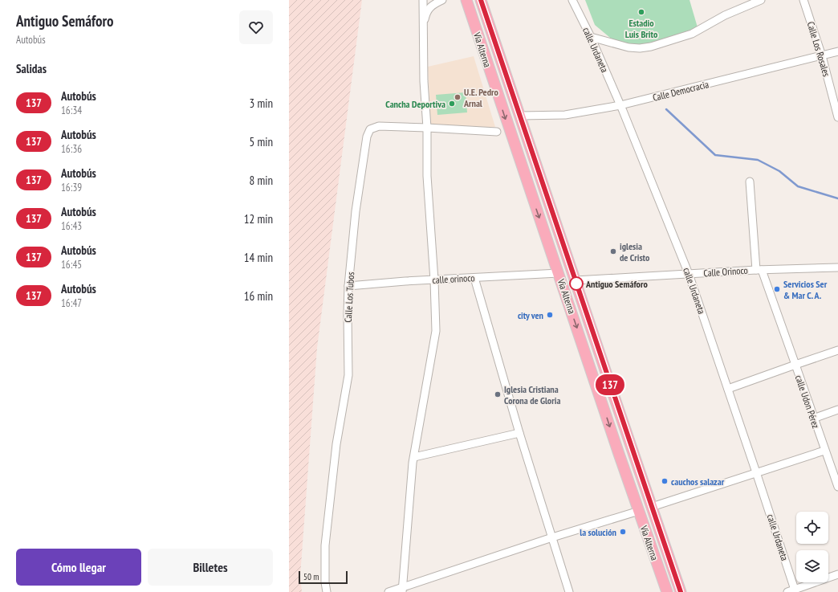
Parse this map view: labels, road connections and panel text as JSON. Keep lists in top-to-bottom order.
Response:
{
  "streets": {
    "highway": ["Vía Alterna"],
    "street": [
      "Calle Los Rosales",
      "calle Urdaneta",
      "Calle Democracia",
      "Calle Orinoco",
      "calle orinoco",
      "Calle Los Tubos",
      "calle Udon Pérez"
    ]
  },
  "crossings": [
    ["Calle Los Rosales", "Calle Democracia"],
    ["Vía Alterna", "Calle Democracia"],
    ["Vía Alterna", "Calle Orinoco"],
    ["Vía Alterna", "calle orinoco"],
    ["calle Urdaneta", "Calle Democracia"],
    ["calle Urdaneta", "Calle Orinoco"],
    ["calle Urdaneta", "calle Udon Pérez"],
    ["calle orinoco", "Calle Los Tubos"]
  ],
  "places": [
    "Estadio Luis Brito",
    "U.E. Pedro Arnal",
    "Cancha Deportiva",
    "iglesia de Cristo",
    "Antiguo Semáforo",
    "Servicios Ser & Mar C. A.",
    "city ven",
    "Iglesia Cristiana Corona de Gloria",
    "cauchos salazar",
    "la solución"
  ],
  "lines": ["bus line 137"],
  "scale_bar": "50 m",
  "page": {
    "heading": [
      ["Antiguo Semáforo", "Autobús"],
      "Salidas"
    ],
    "on_map": "137",
    "list": [
      {
        "mark": "137",
        "name": "Autobús",
        "note": "16:34",
        "value": "3 min"
      },
      {
        "mark": "137",
        "name": "Autobús",
        "note": "16:36",
        "value": "5 min"
      },
      {
        "mark": "137",
        "name": "Autobús",
        "note": "16:39",
        "value": "8 min"
      },
      {
        "mark": "137",
        "name": "Autobús",
        "note": "16:43",
        "value": "12 min"
      },
      {
        "mark": "137",
        "name": "Autobús",
        "note": "16:45",
        "value": "14 min"
      },
      {
        "mark": "137",
        "name": "Autobús",
        "note": "16:47",
        "value": "16 min"
      }
    ],
    "buttons": ["Cómo llegar", "Billetes"],
    "scale": "50 m"
  }
}
